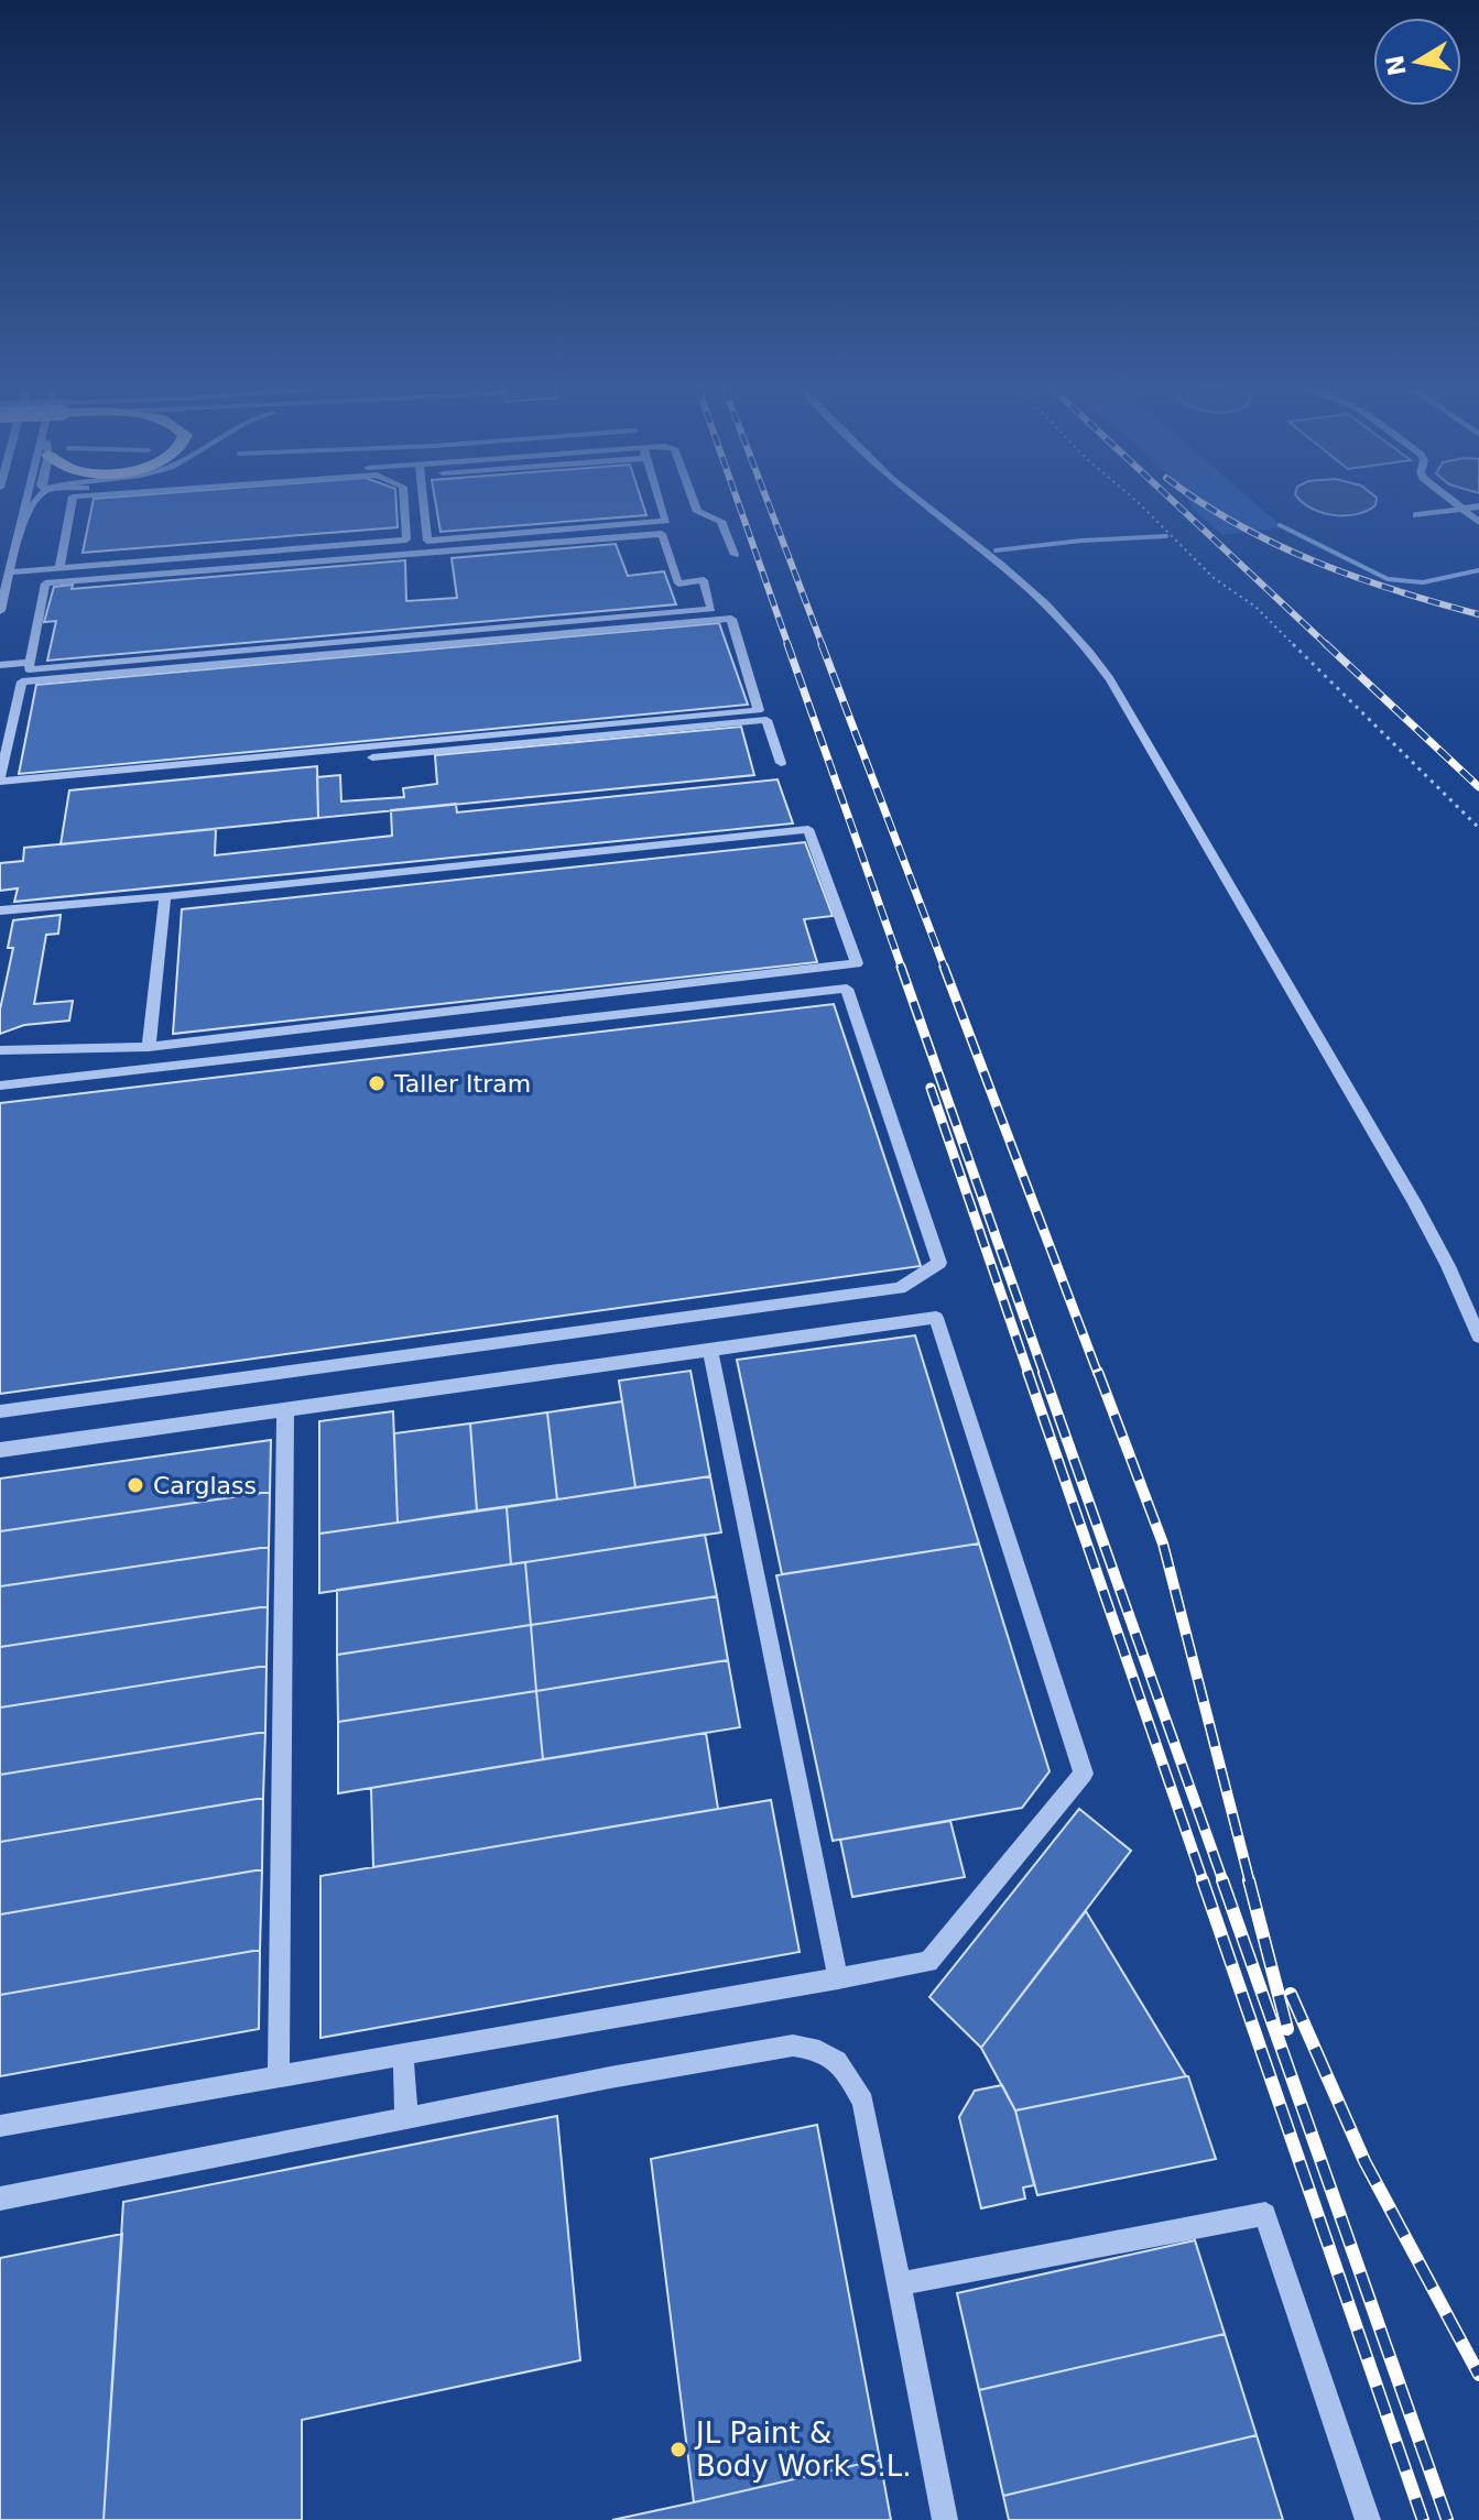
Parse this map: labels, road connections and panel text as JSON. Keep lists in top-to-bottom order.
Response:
{
  "places": ["Taller Itram", "Carglass", "JL Paint & Body Work S.L."],
  "north": "left"
}
